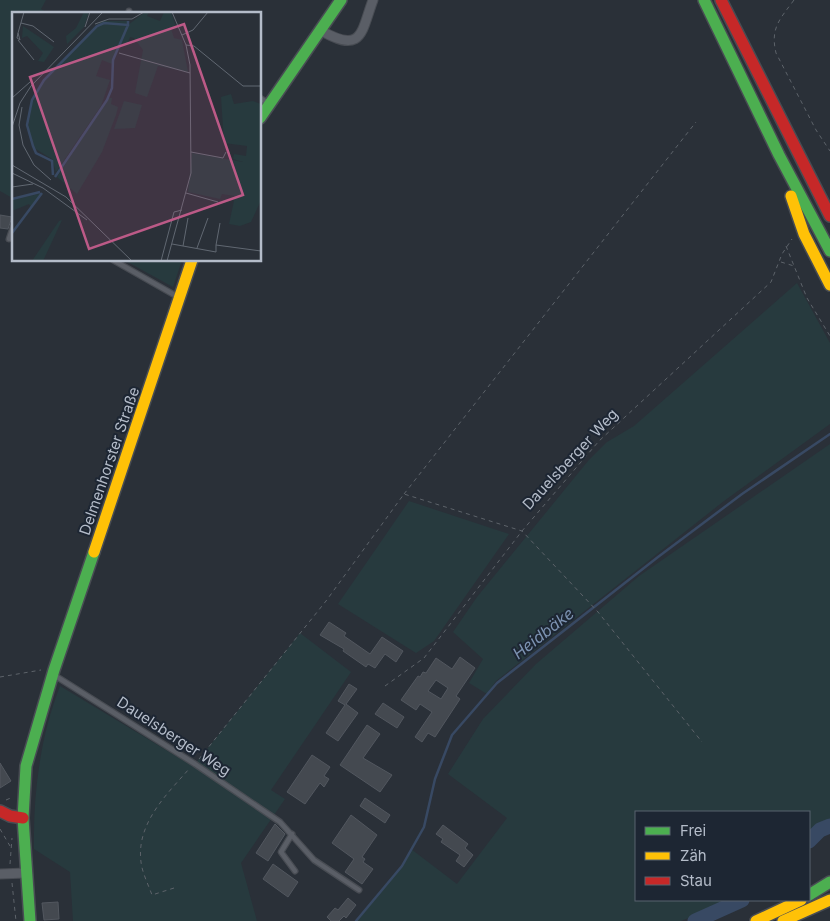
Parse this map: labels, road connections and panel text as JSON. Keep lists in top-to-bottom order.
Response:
{
  "streets": {
    "main road": ["Delmenhorster Straße"],
    "lane": ["Dauelsberger Weg"]
  },
  "crossings": [
    ["Dauelsberger Weg", "Delmenhorster Straße"]
  ],
  "water": ["Heidbäke"],
  "legend": ["Frei", "Zäh", "Stau"]
}
